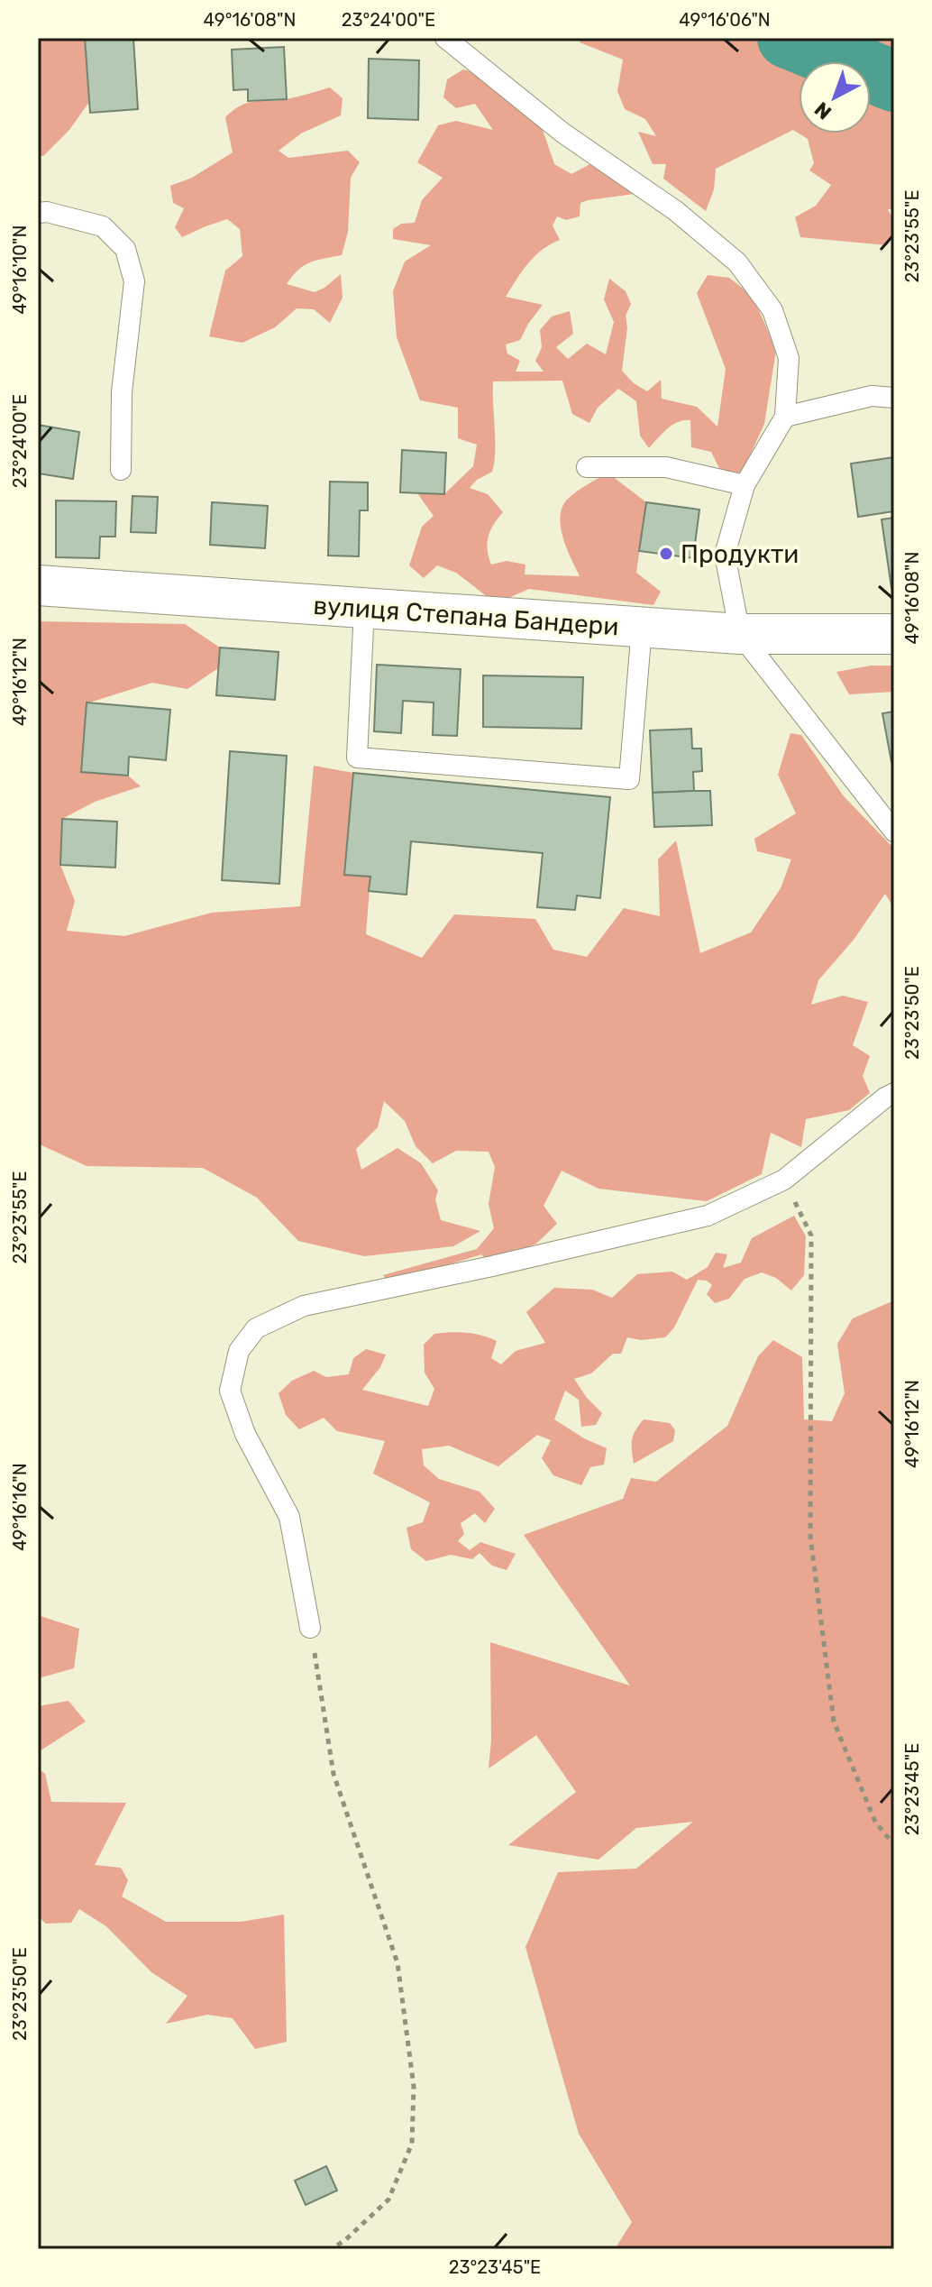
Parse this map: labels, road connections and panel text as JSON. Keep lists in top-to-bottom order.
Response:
{
  "streets": {
    "main road": ["вулиця Степана Бандери"]
  },
  "places": ["Продукти"],
  "north": "bottom left",
  "coordinates": [
    "49°16'08\"N",
    "23°24'00\"E",
    "49°16'06\"N",
    "23°23'55\"E",
    "49°16'10\"N",
    "49°16'12\"N",
    "23°23'50\"E",
    "49°16'16\"N",
    "23°23'45\"E"
  ]
}
